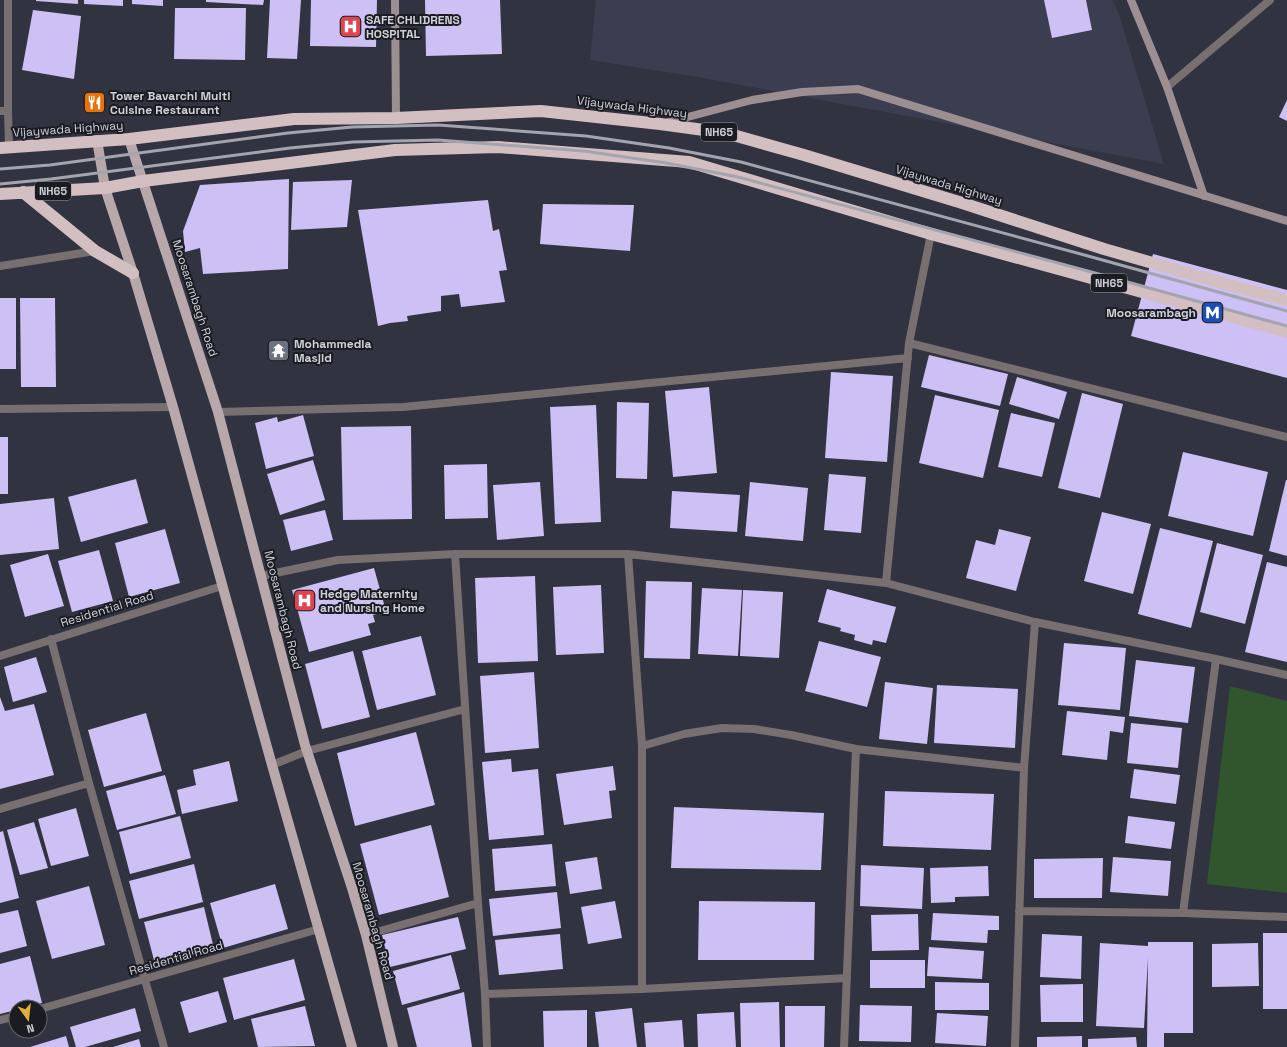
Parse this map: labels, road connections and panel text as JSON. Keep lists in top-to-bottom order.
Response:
{
  "streets": {
    "highway": ["Vijaywada Highway", "NH65"],
    "main road": ["Moosarambagh Road"],
    "street": ["Residential Road"]
  },
  "crossings": [
    ["Vijaywada Highway", "Moosarambagh Road"],
    ["NH65", "Moosarambagh Road"]
  ],
  "places": {
    "hospital": ["SAFE CHLIDRENS HOSPITAL", "Hedge Maternity and Nursing Home"],
    "restaurant": ["Tower Bavarchi Multi Cuisine Restaurant"],
    "metro station": ["Moosarambagh"],
    "temple": ["Mohammedia Masjid"]
  },
  "north": "bottom"
}
